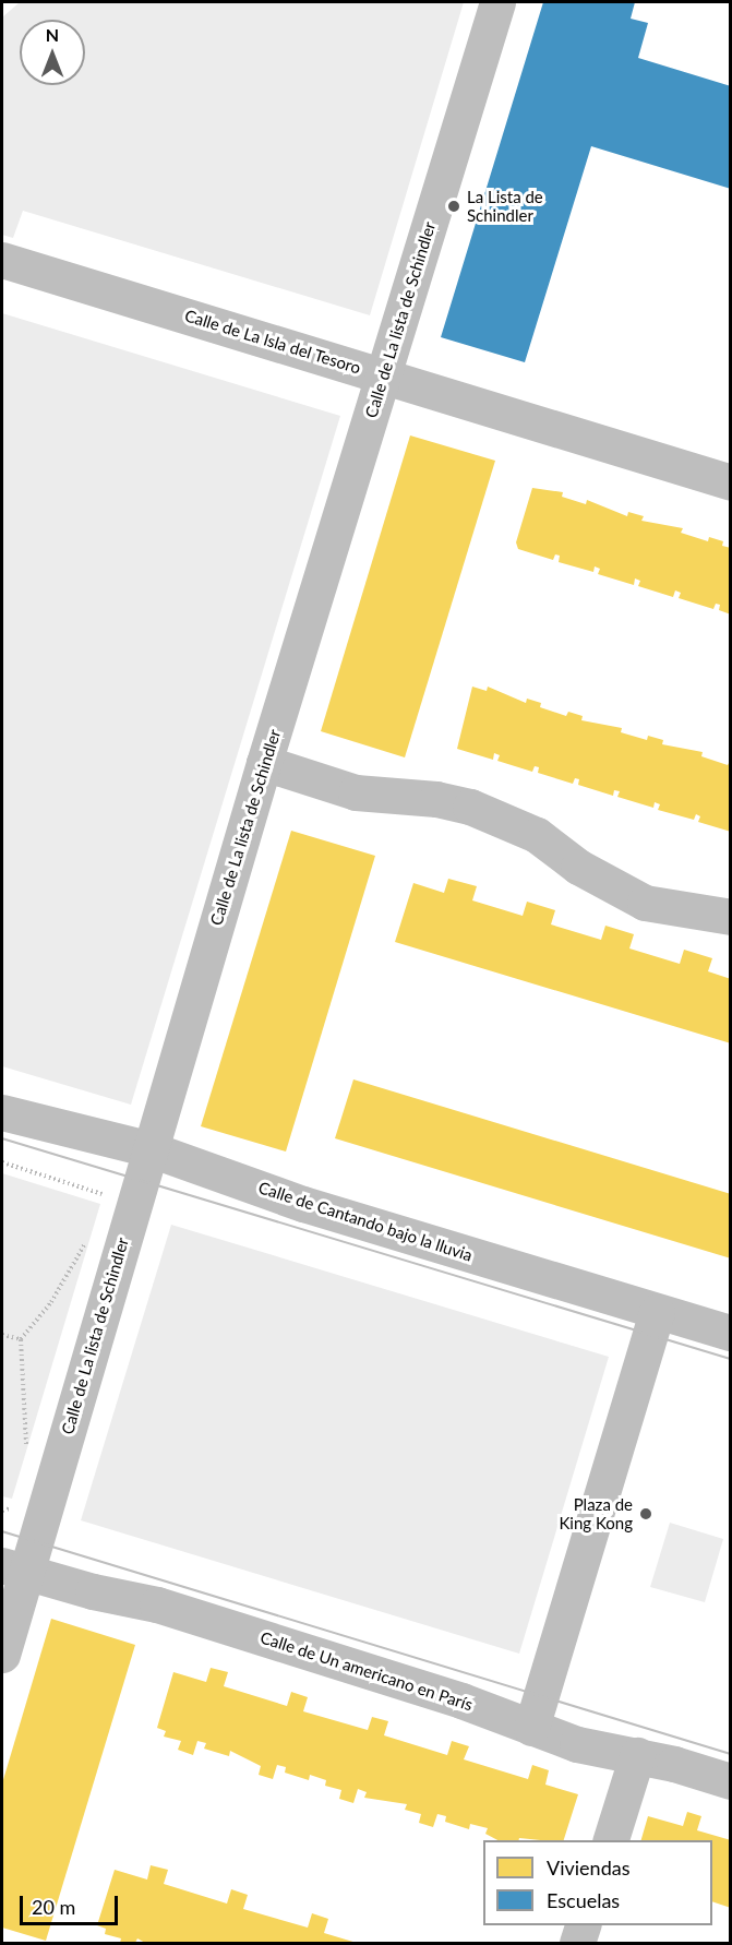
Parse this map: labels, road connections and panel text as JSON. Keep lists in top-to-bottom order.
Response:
{
  "streets": {
    "street": [
      "Calle de La lista de Schindler",
      "Calle de La Isla del Tesoro",
      "Calle de Cantando bajo la lluvia",
      "Calle de Un americano en París"
    ]
  },
  "crossings": [
    ["Calle de La lista de Schindler", "Calle de La Isla del Tesoro"],
    ["Calle de La lista de Schindler", "Calle de Cantando bajo la lluvia"],
    ["Calle de La lista de Schindler", "Calle de Un americano en París"]
  ],
  "places": ["La Lista de Schindler", "Plaza de King Kong"],
  "legend": ["Viviendas", "Escuelas"],
  "scale_bar": "20 m",
  "north": "top"
}
